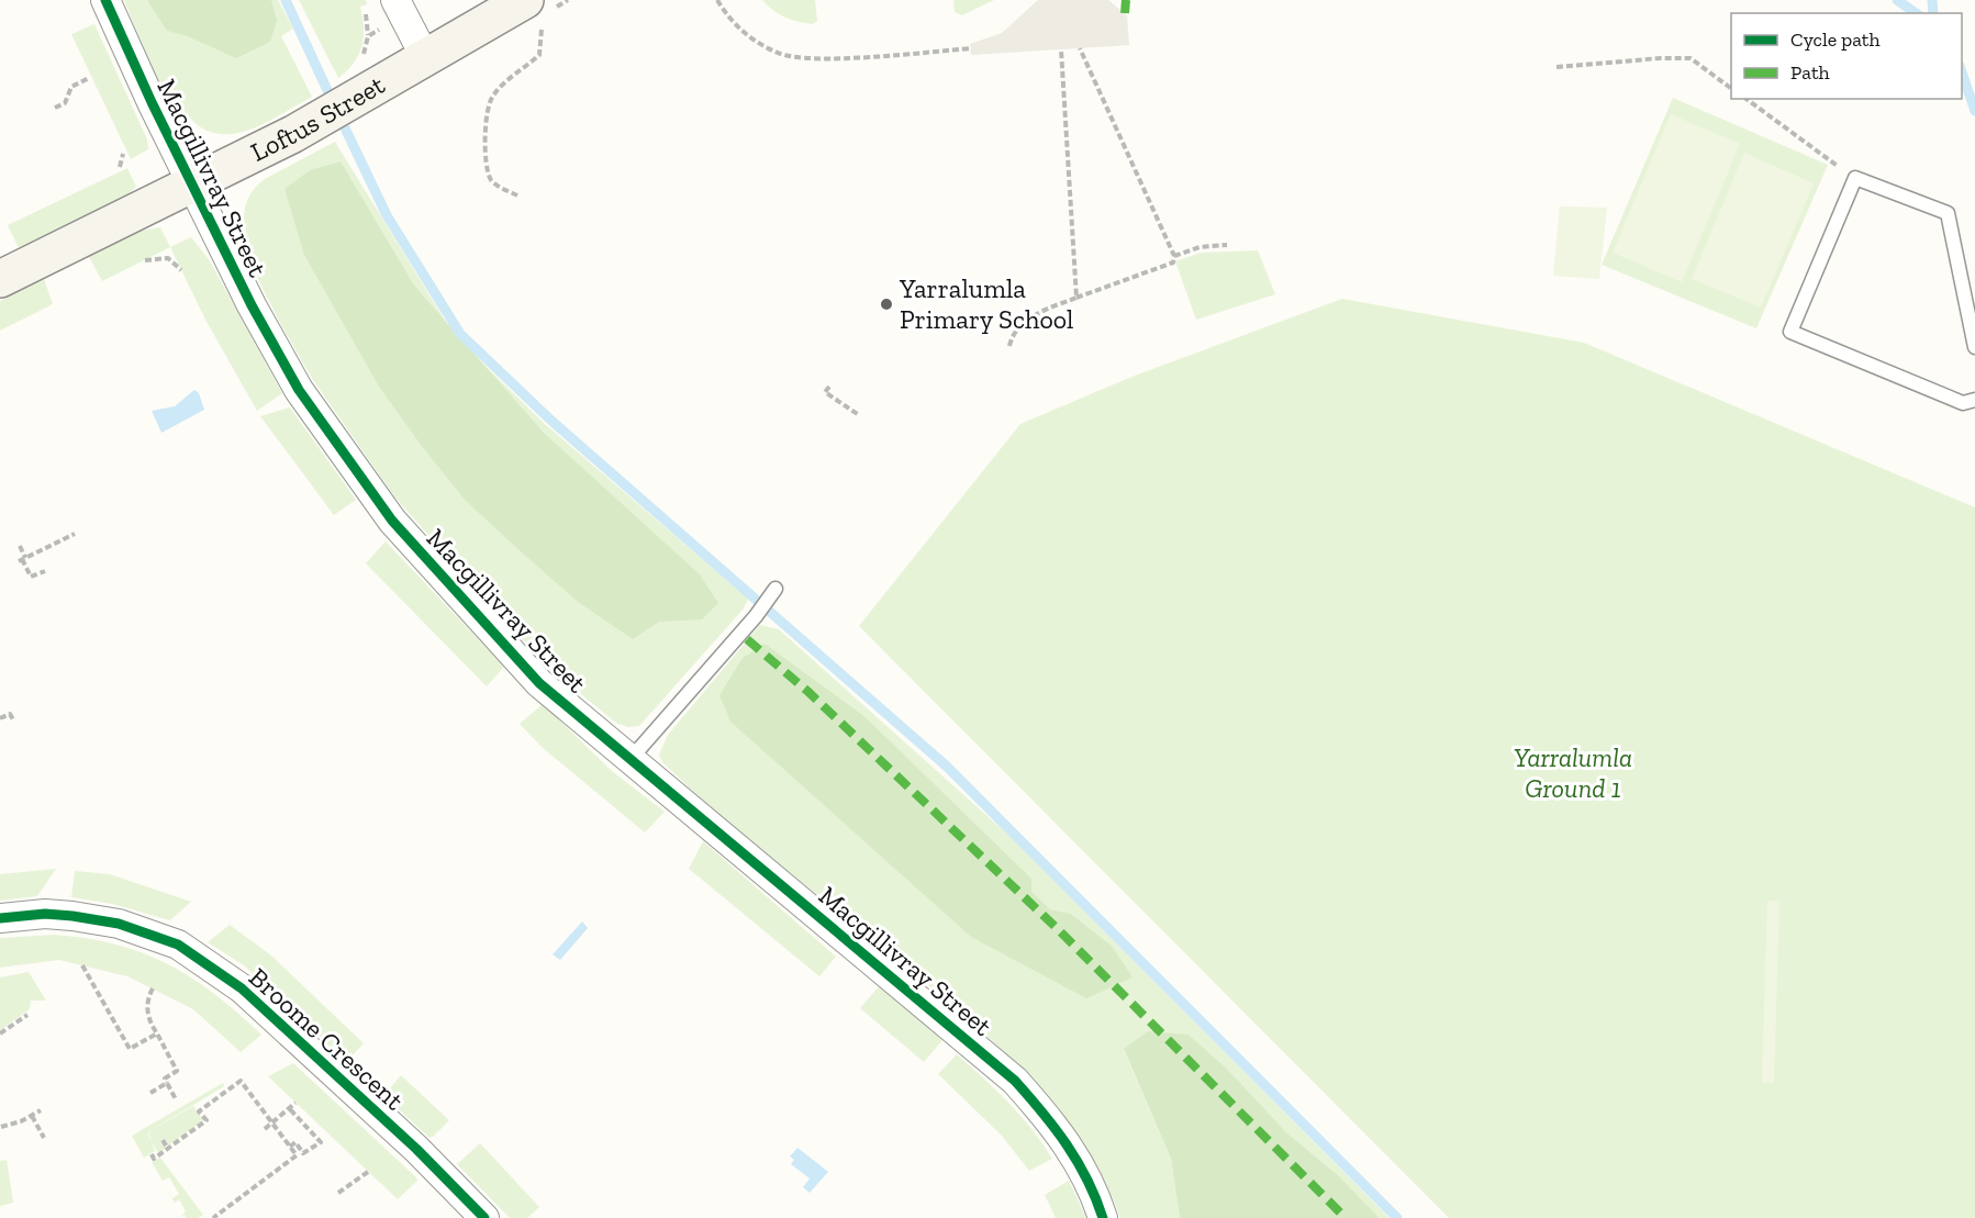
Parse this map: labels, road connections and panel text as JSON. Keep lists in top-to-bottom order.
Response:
{
  "streets": {
    "street": ["Loftus Street", "Macgillivray Street", "Broome Crescent"]
  },
  "crossings": [
    ["Loftus Street", "Macgillivray Street"]
  ],
  "parks": ["Yarralumla Ground 1"],
  "places": ["Yarralumla Primary School"],
  "legend": ["Cycle path", "Path"]
}
